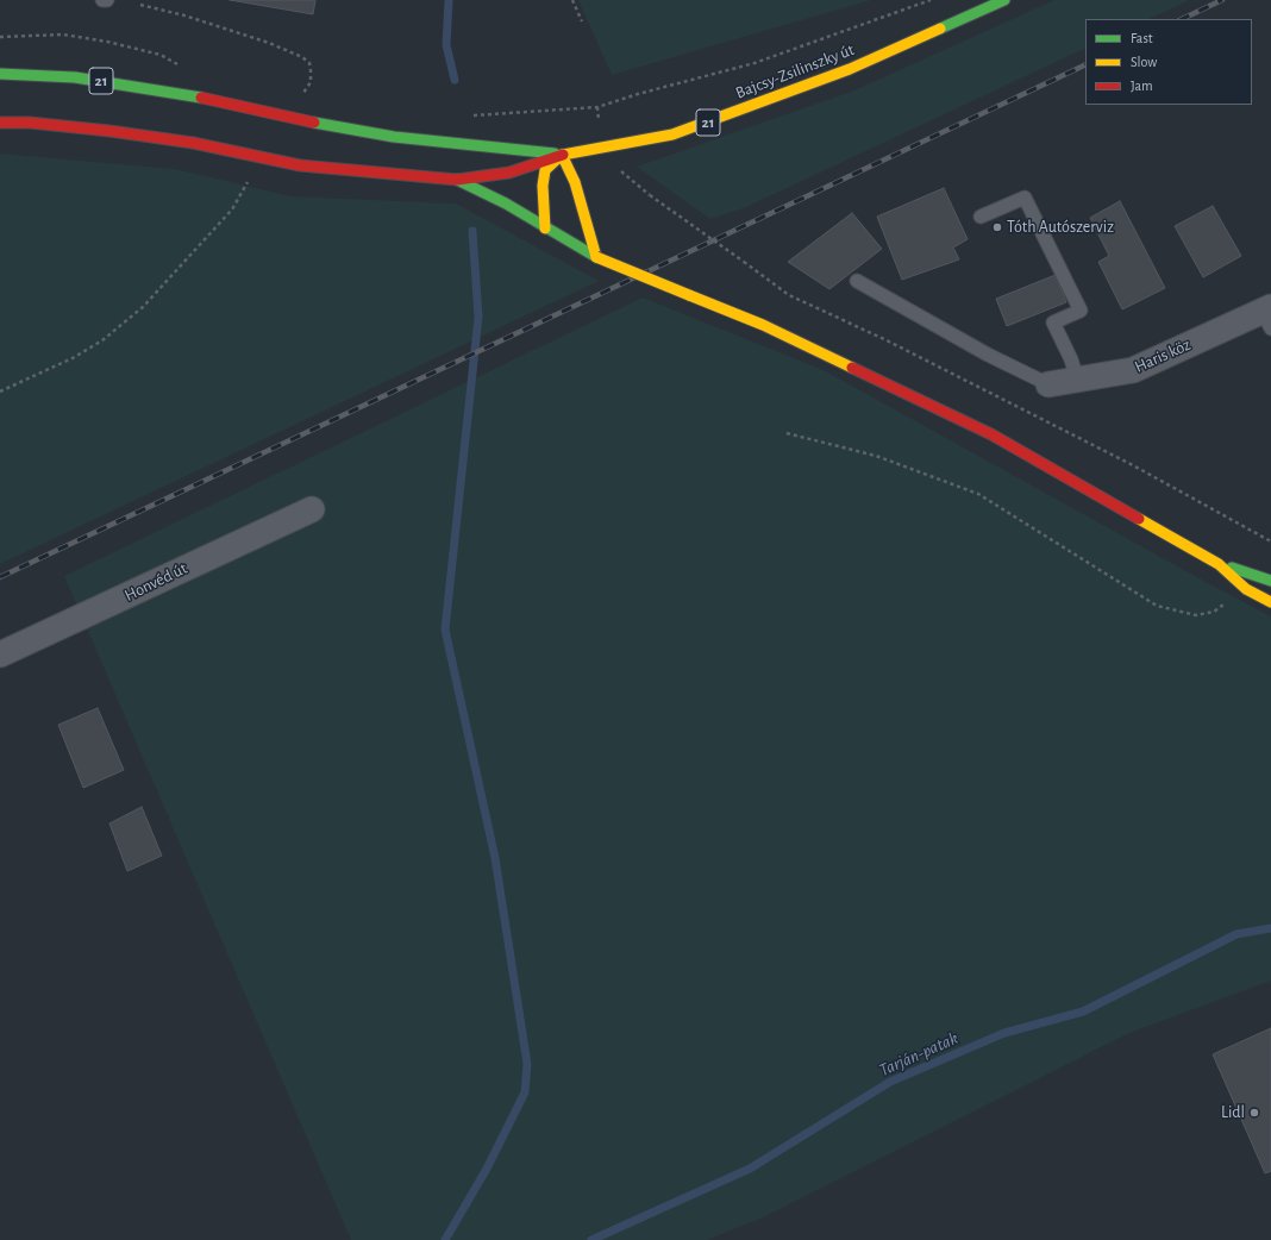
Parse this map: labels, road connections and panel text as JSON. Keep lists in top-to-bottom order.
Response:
{
  "streets": {
    "main road": ["Bajcsy-Zsilinszky út", "21"],
    "street": ["Haris köz", "Honvéd út"]
  },
  "crossings": [
    ["Bajcsy-Zsilinszky út", "21"]
  ],
  "water": ["Tarján-patak"],
  "places": ["Tóth Autószerviz", "Lidl"],
  "legend": ["Fast", "Slow", "Jam"]
}
